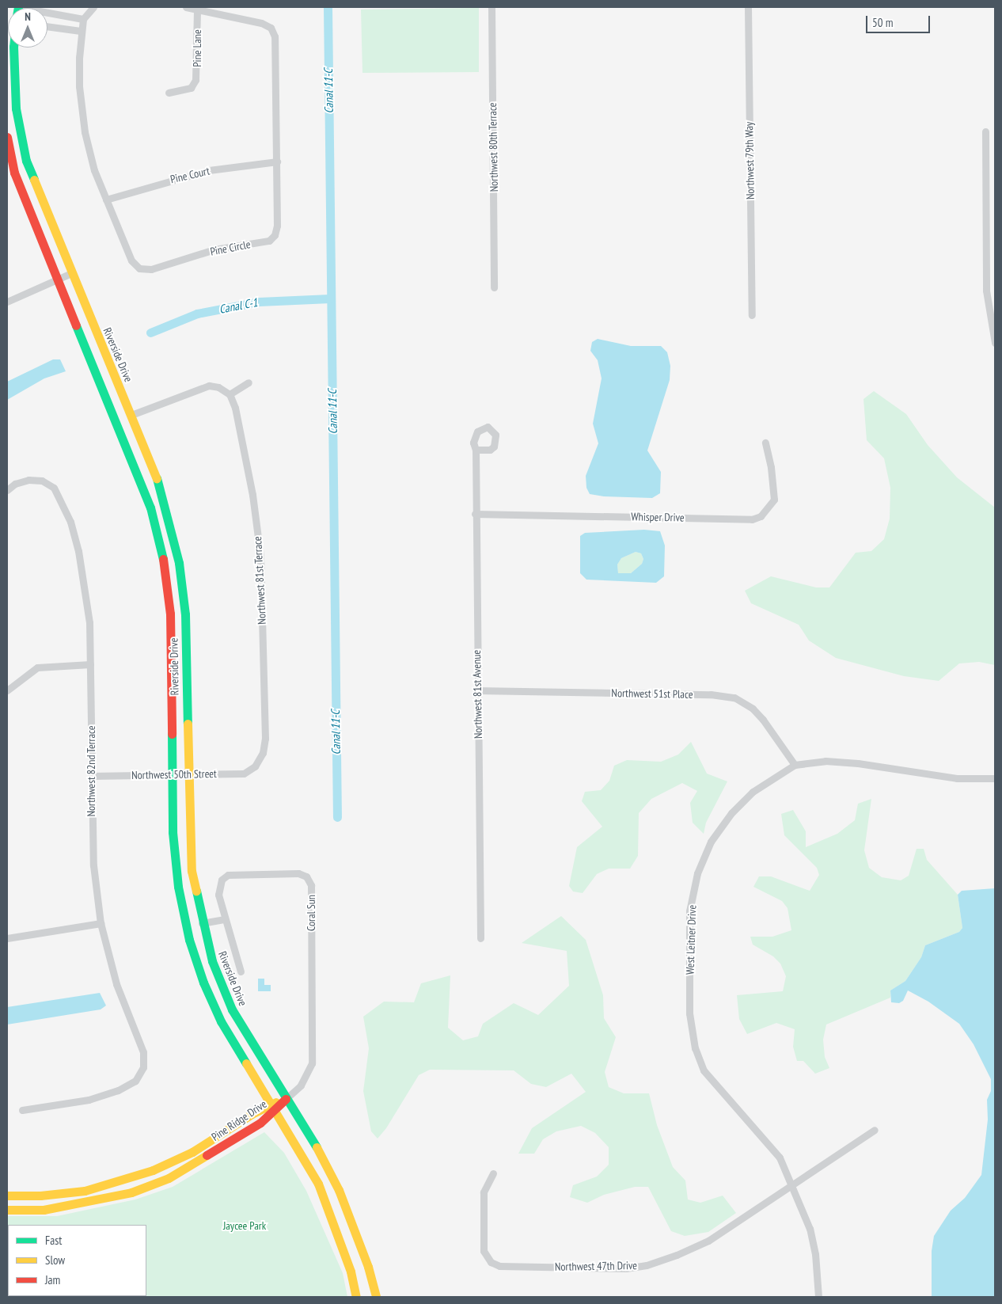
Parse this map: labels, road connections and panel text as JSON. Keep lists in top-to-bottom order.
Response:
{
  "streets": {
    "street": [
      "Pine Lane",
      "Northwest 80th Terrace",
      "Northwest 79th Way",
      "Pine Court",
      "Pine Circle",
      "Riverside Drive",
      "Whisper Drive",
      "Northwest 81st Terrace",
      "Northwest 51st Place",
      "Northwest 81st Avenue",
      "Northwest 82nd Terrace",
      "Northwest 50th Street",
      "Coral Sun",
      "West Leitner Drive",
      "Pine Ridge Drive",
      "Northwest 47th Drive"
    ]
  },
  "crossings": [
    ["Pine Lane", "Pine Circle"],
    ["Pine Court", "Pine Circle"],
    ["Riverside Drive", "Northwest 50th Street"],
    ["Riverside Drive", "Coral Sun"],
    ["Riverside Drive", "Pine Ridge Drive"],
    ["Whisper Drive", "Northwest 81st Avenue"],
    ["Northwest 81st Terrace", "Northwest 50th Street"],
    ["Northwest 51st Place", "Northwest 81st Avenue"],
    ["Northwest 51st Place", "West Leitner Drive"],
    ["Northwest 82nd Terrace", "Northwest 50th Street"],
    ["Coral Sun", "Pine Ridge Drive"],
    ["West Leitner Drive", "Northwest 47th Drive"]
  ],
  "water": ["Canal 11-C", "Canal C-1"],
  "parks": ["Jaycee Park"],
  "legend": ["Fast", "Slow", "Jam"],
  "scale_bar": "50 m",
  "north": "top"
}
